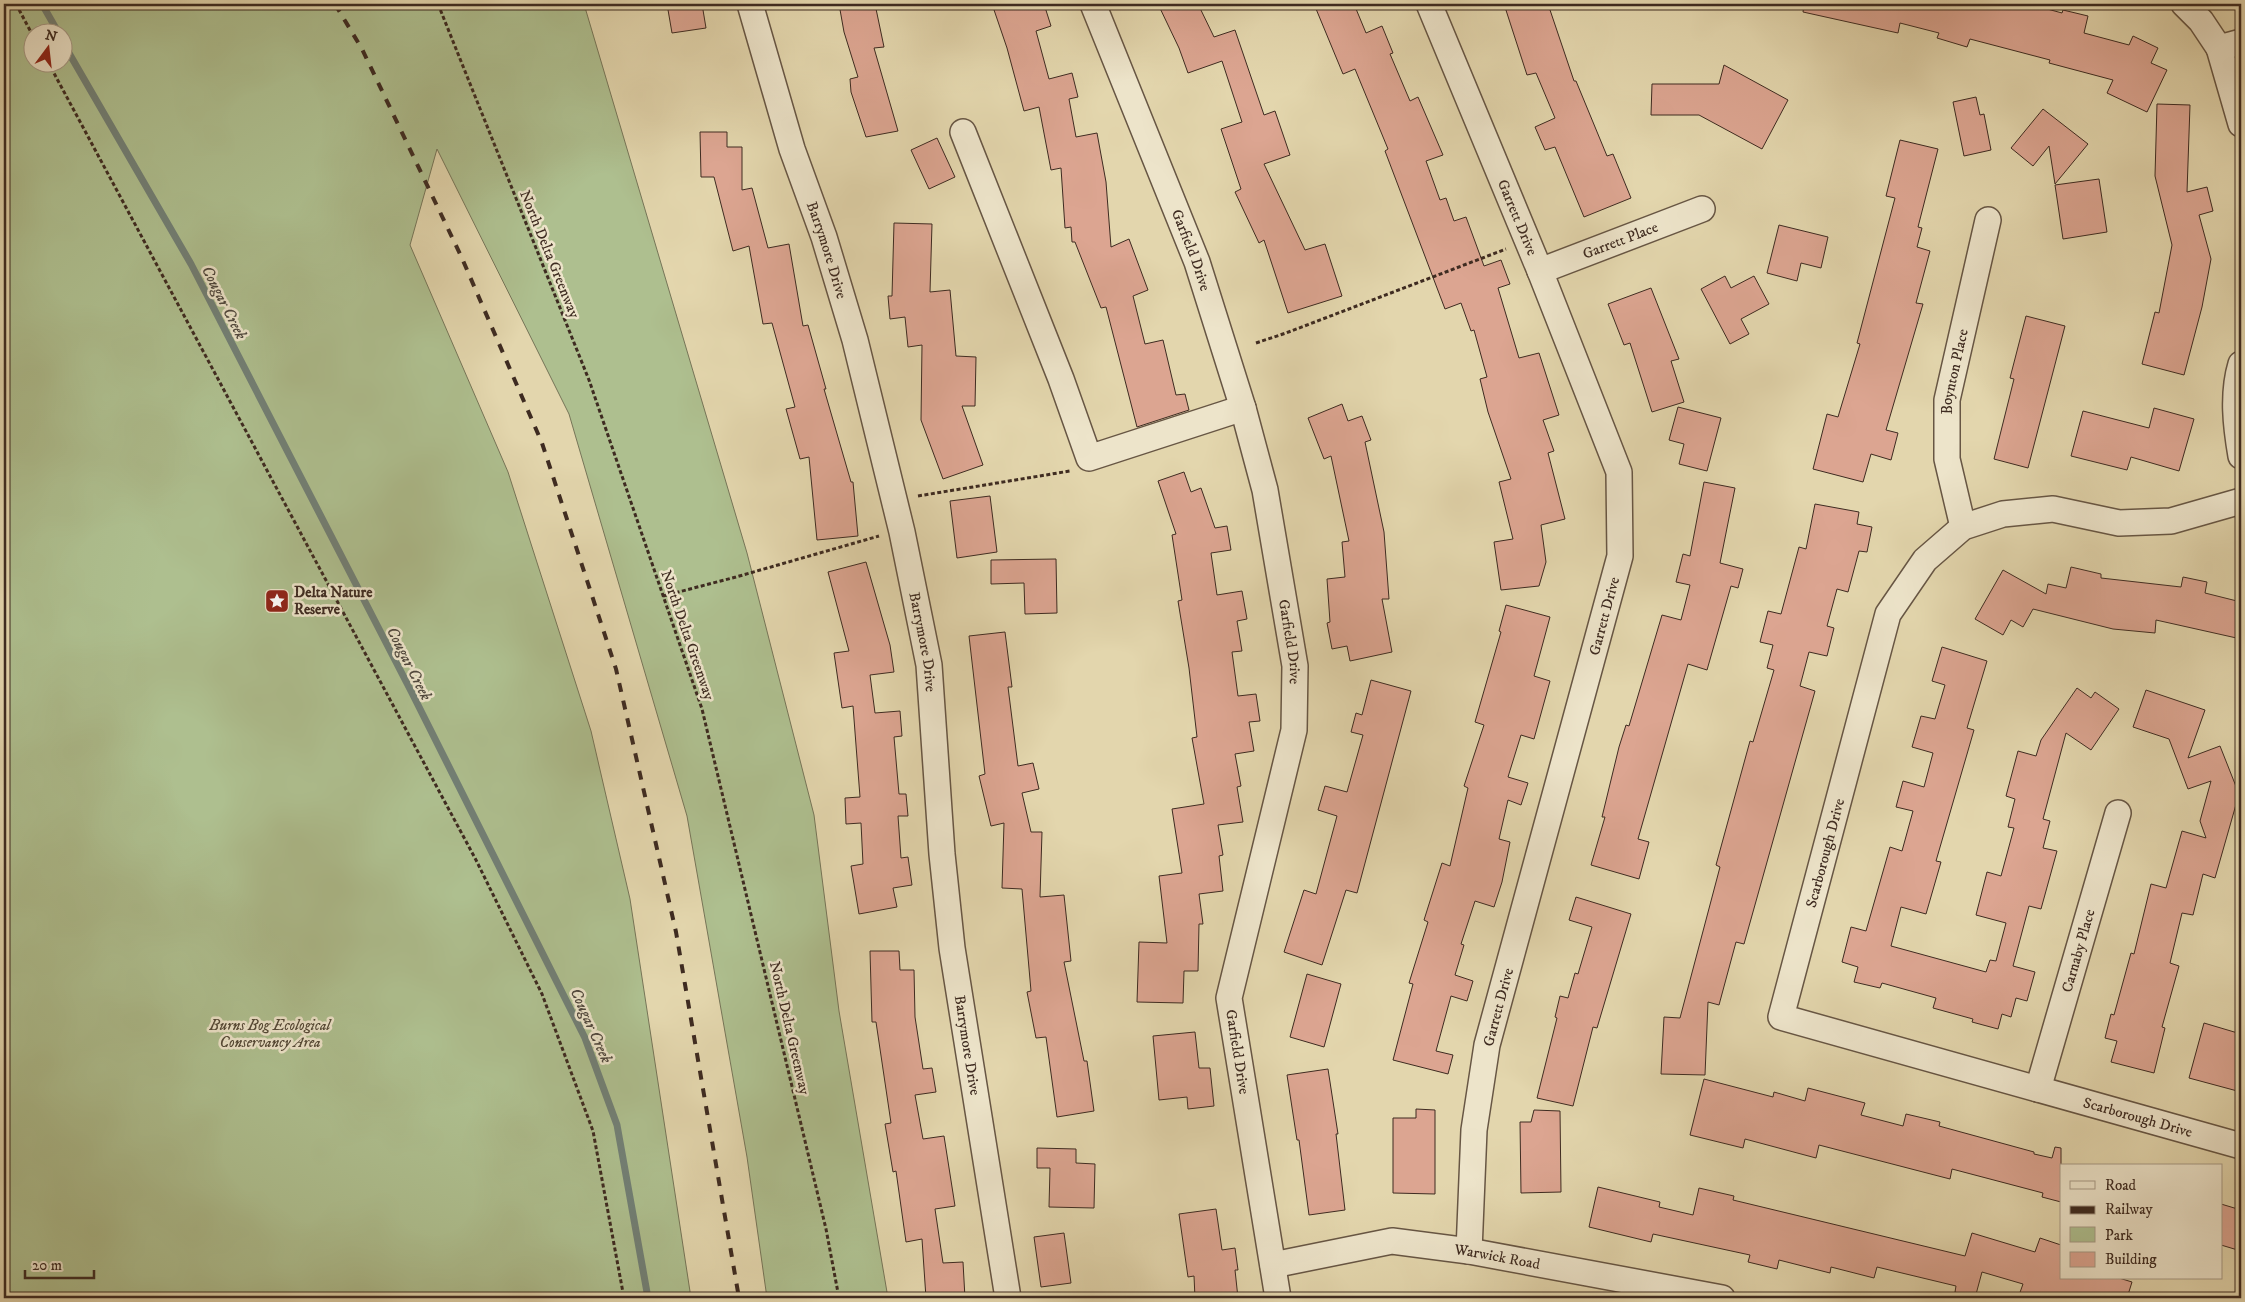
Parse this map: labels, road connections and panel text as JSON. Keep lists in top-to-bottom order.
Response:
{
  "streets": {
    "street": [
      "Garrett Drive",
      "Garrett Place",
      "Barrymore Drive",
      "Garfield Drive",
      "Boynton Place",
      "Scarborough Drive",
      "Carnaby Place",
      "Warwick Road"
    ],
    "path": ["North Delta Greenway"]
  },
  "crossings": [
    ["Garrett Drive", "Garrett Place"],
    ["Garrett Drive", "Warwick Road"],
    ["Garfield Drive", "Warwick Road"],
    ["Boynton Place", "Scarborough Drive"],
    ["Scarborough Drive", "Carnaby Place"]
  ],
  "water": ["Cougar Creek"],
  "parks": ["Burns Bog Ecological Conservancy Area"],
  "places": {
    "place": ["Delta Nature Reserve"]
  },
  "legend": [
    "Road",
    "Railway",
    "Park",
    "Building"
  ],
  "scale_bar": "20 m",
  "north": "top"
}
